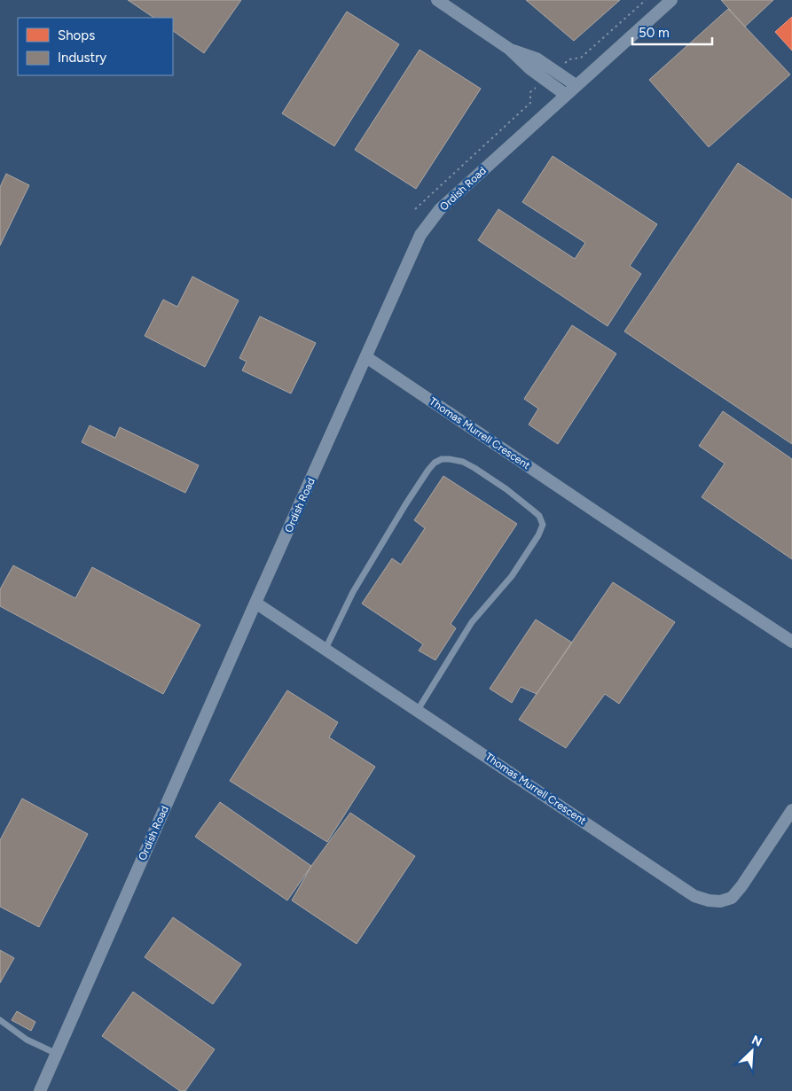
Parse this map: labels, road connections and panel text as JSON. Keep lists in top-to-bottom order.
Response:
{
  "streets": {
    "street": ["Ordish Road", "Thomas Murrell Crescent"]
  },
  "crossings": [
    ["Ordish Road", "Thomas Murrell Crescent"]
  ],
  "legend": ["Shops", "Industry"],
  "scale_bar": "50 m",
  "north": "top right"
}
